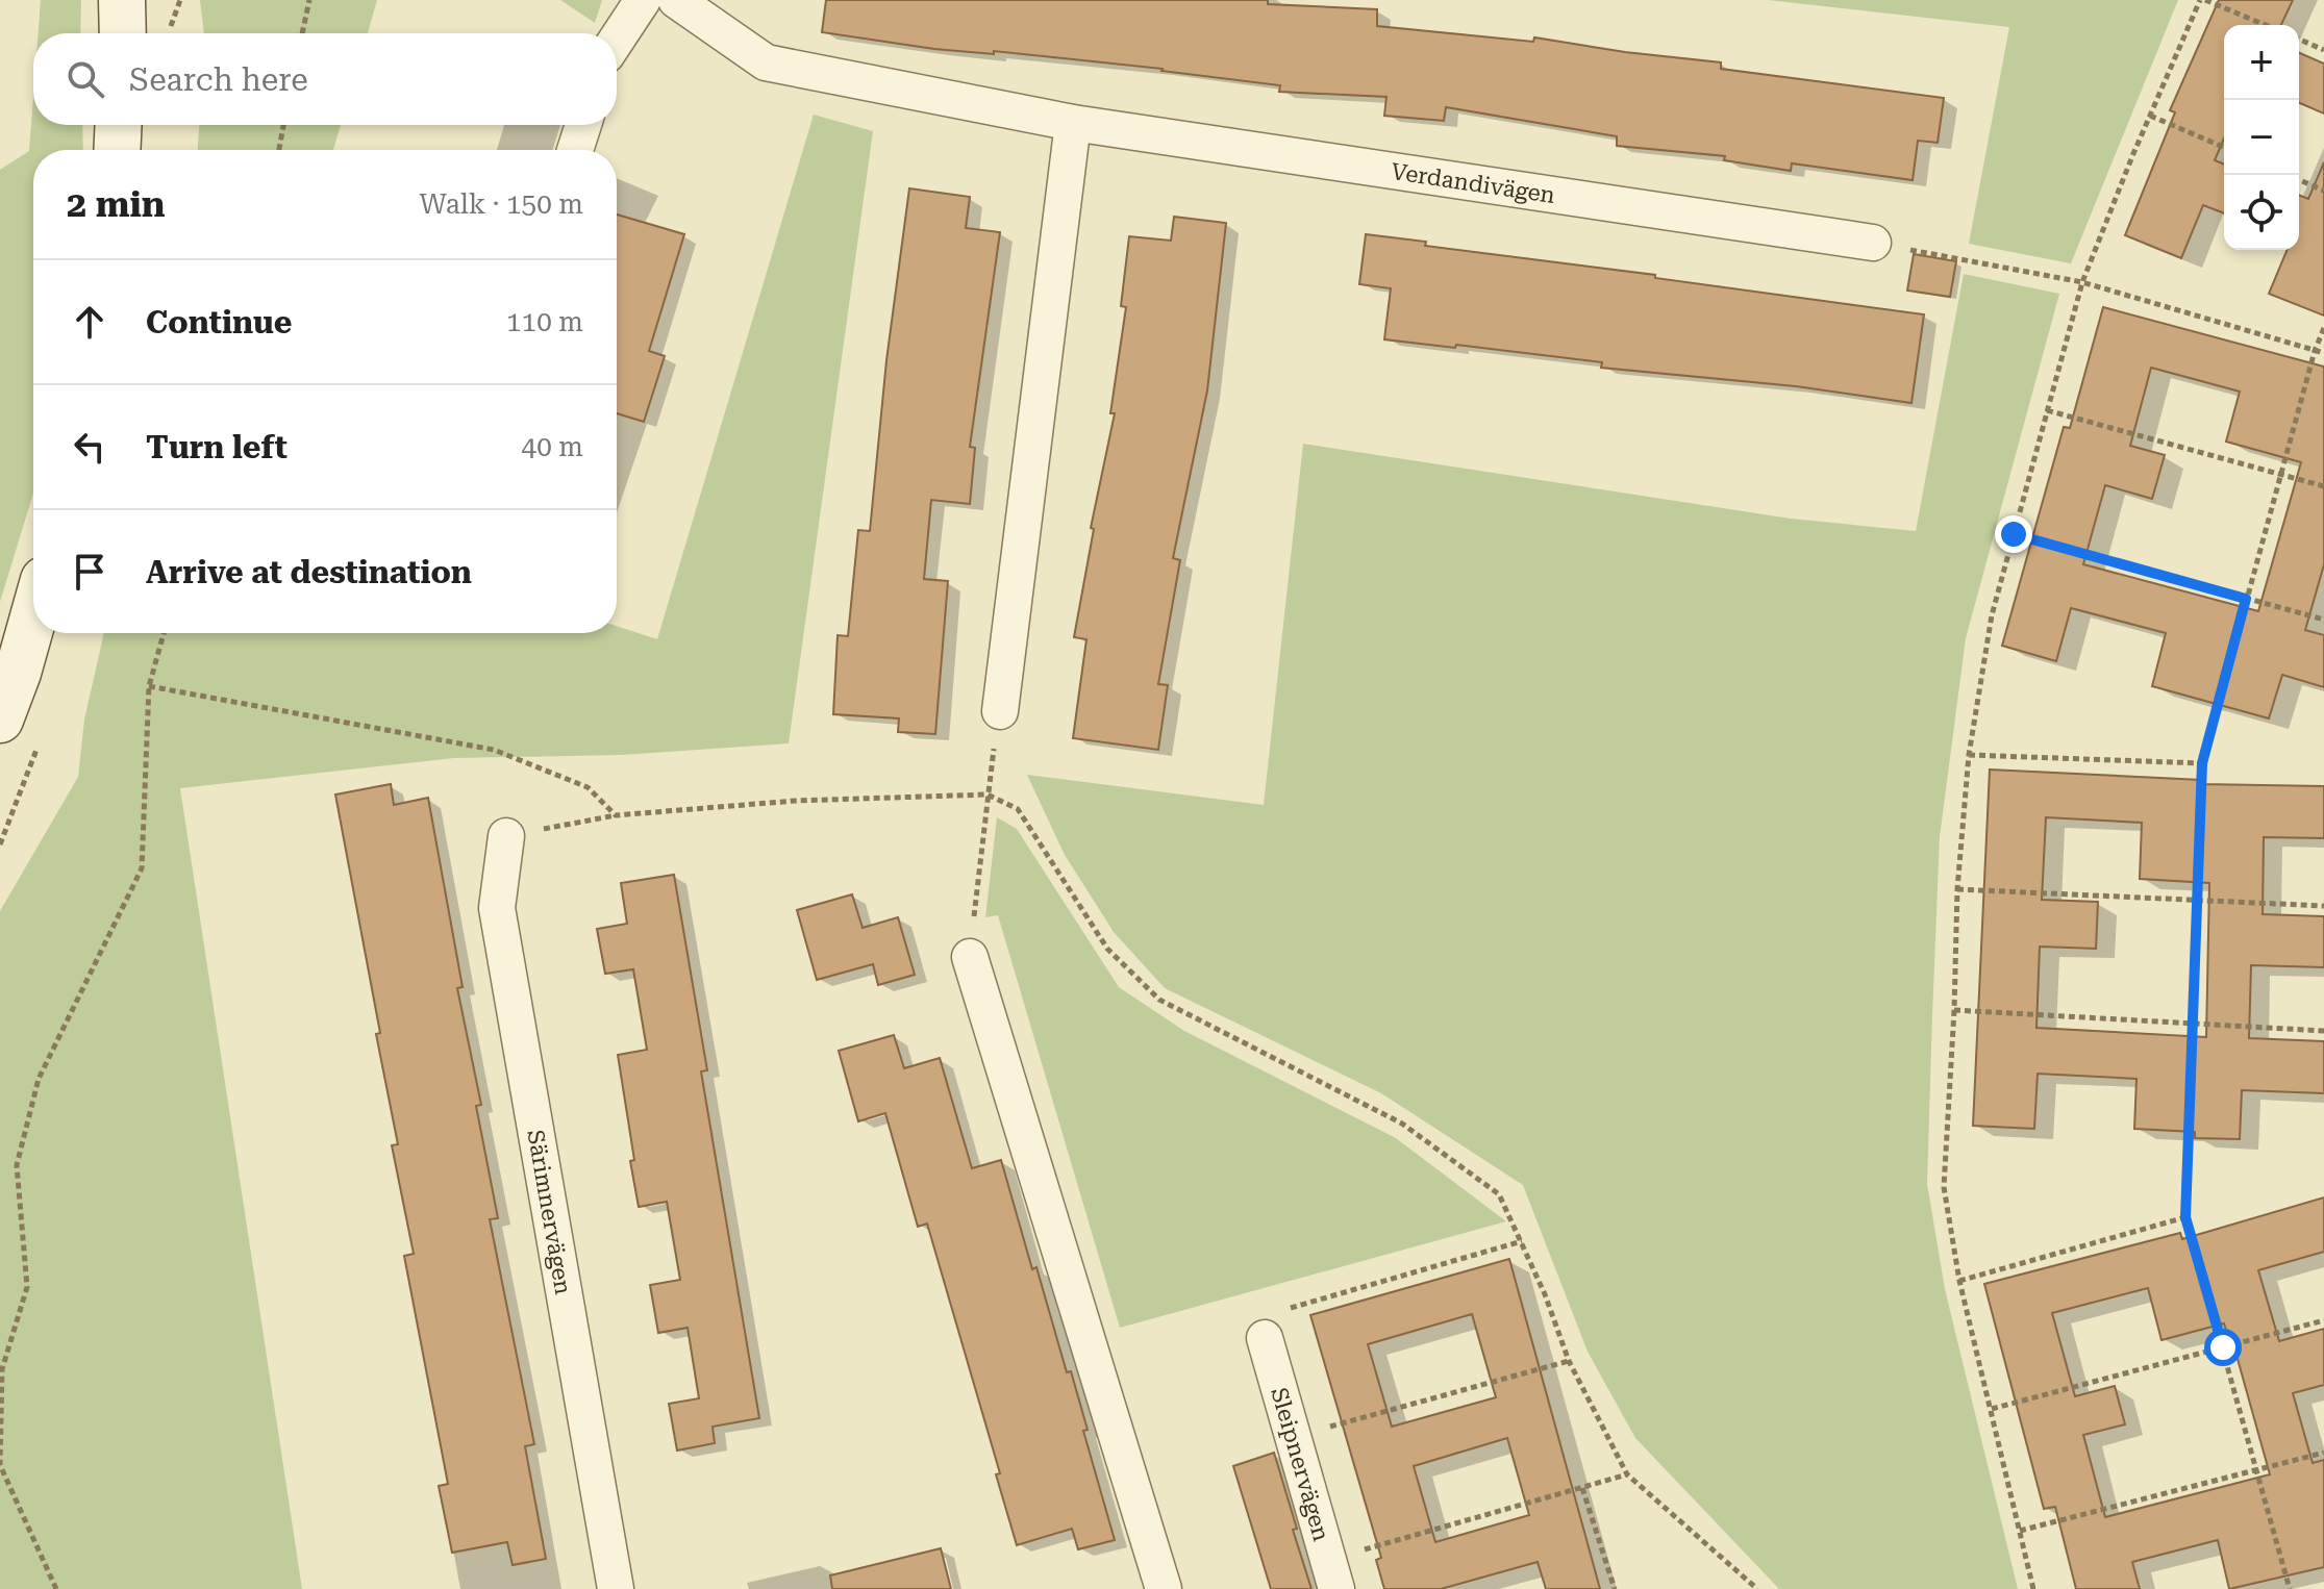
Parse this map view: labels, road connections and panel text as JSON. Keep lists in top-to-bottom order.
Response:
{
  "streets": {
    "street": ["Verdandivägen", "Särimnervägen", "Sleipnervägen"]
  },
  "page": {
    "map_buttons": ["+", "−"],
    "search": "Search here",
    "heading": ["2 min", "Walk · 150 m"],
    "list": [
      ["Continue", "110 m"],
      ["Turn left", "40 m"],
      "Arrive at destination"
    ]
  }
}
